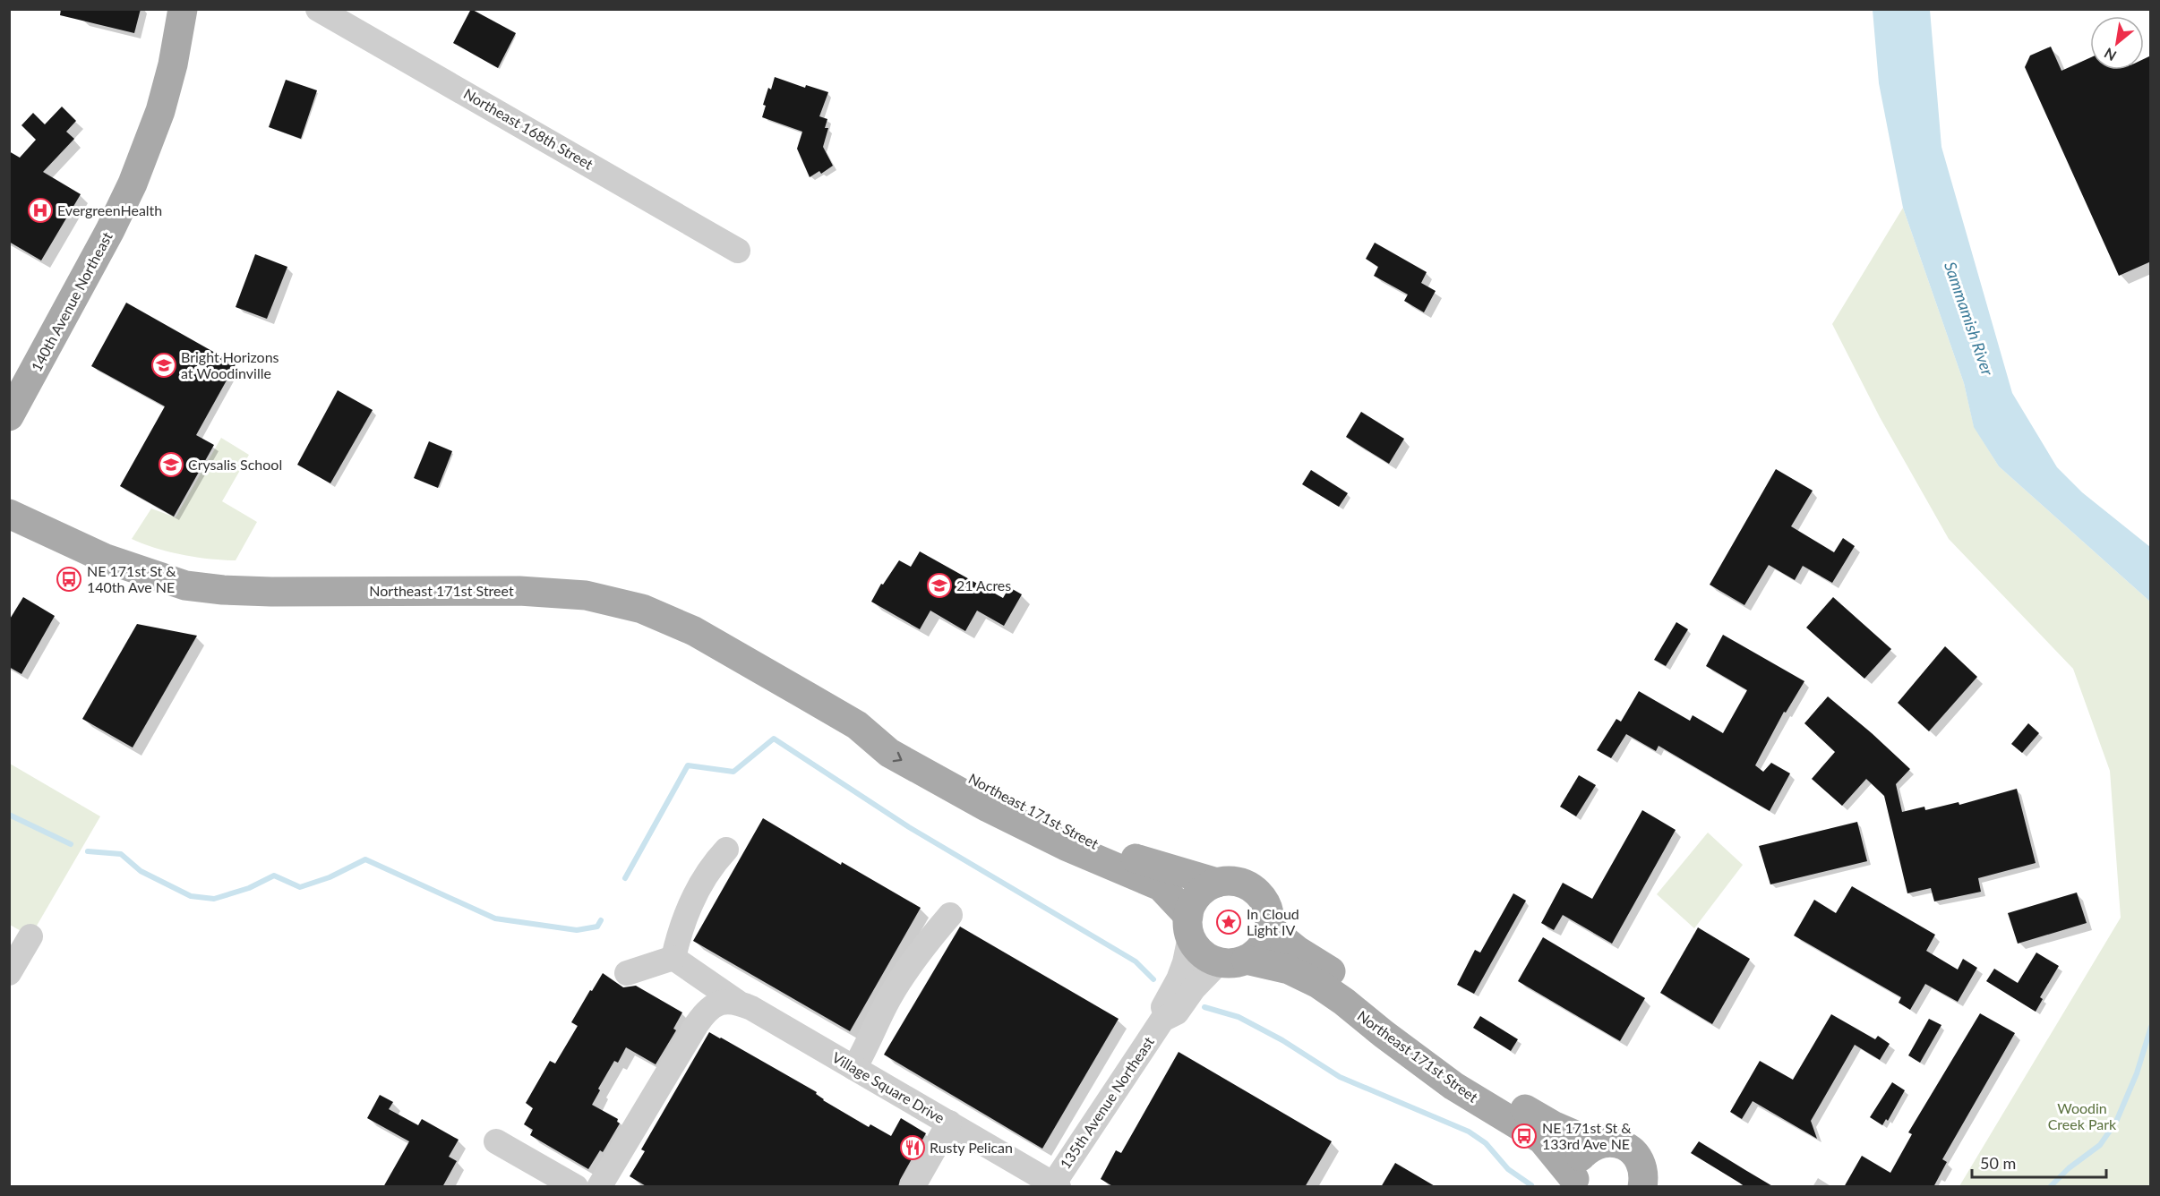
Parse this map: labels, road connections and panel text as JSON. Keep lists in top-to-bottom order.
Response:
{
  "streets": {
    "main road": ["140th Avenue Northeast", "Northeast 171st Street"],
    "street": ["Northeast 168th Street", "Village Square Drive", "135th Avenue Northeast"]
  },
  "crossings": [
    ["Northeast 171st Street", "135th Avenue Northeast"],
    ["Village Square Drive", "135th Avenue Northeast"]
  ],
  "water": ["Sammamish River"],
  "parks": ["Woodin Creek Park"],
  "places": {
    "hospital": ["EvergreenHealth"],
    "school or university": ["Bright Horizons at Woodinville", "Crysalis School", "21 Acres"],
    "bus stop": ["NE 171st St & 140th Ave NE", "NE 171st St & 133rd Ave NE"],
    "place": ["In Cloud Light IV"],
    "restaurant": ["Rusty Pelican"]
  },
  "scale_bar": "50 m",
  "north": "bottom left"
}
